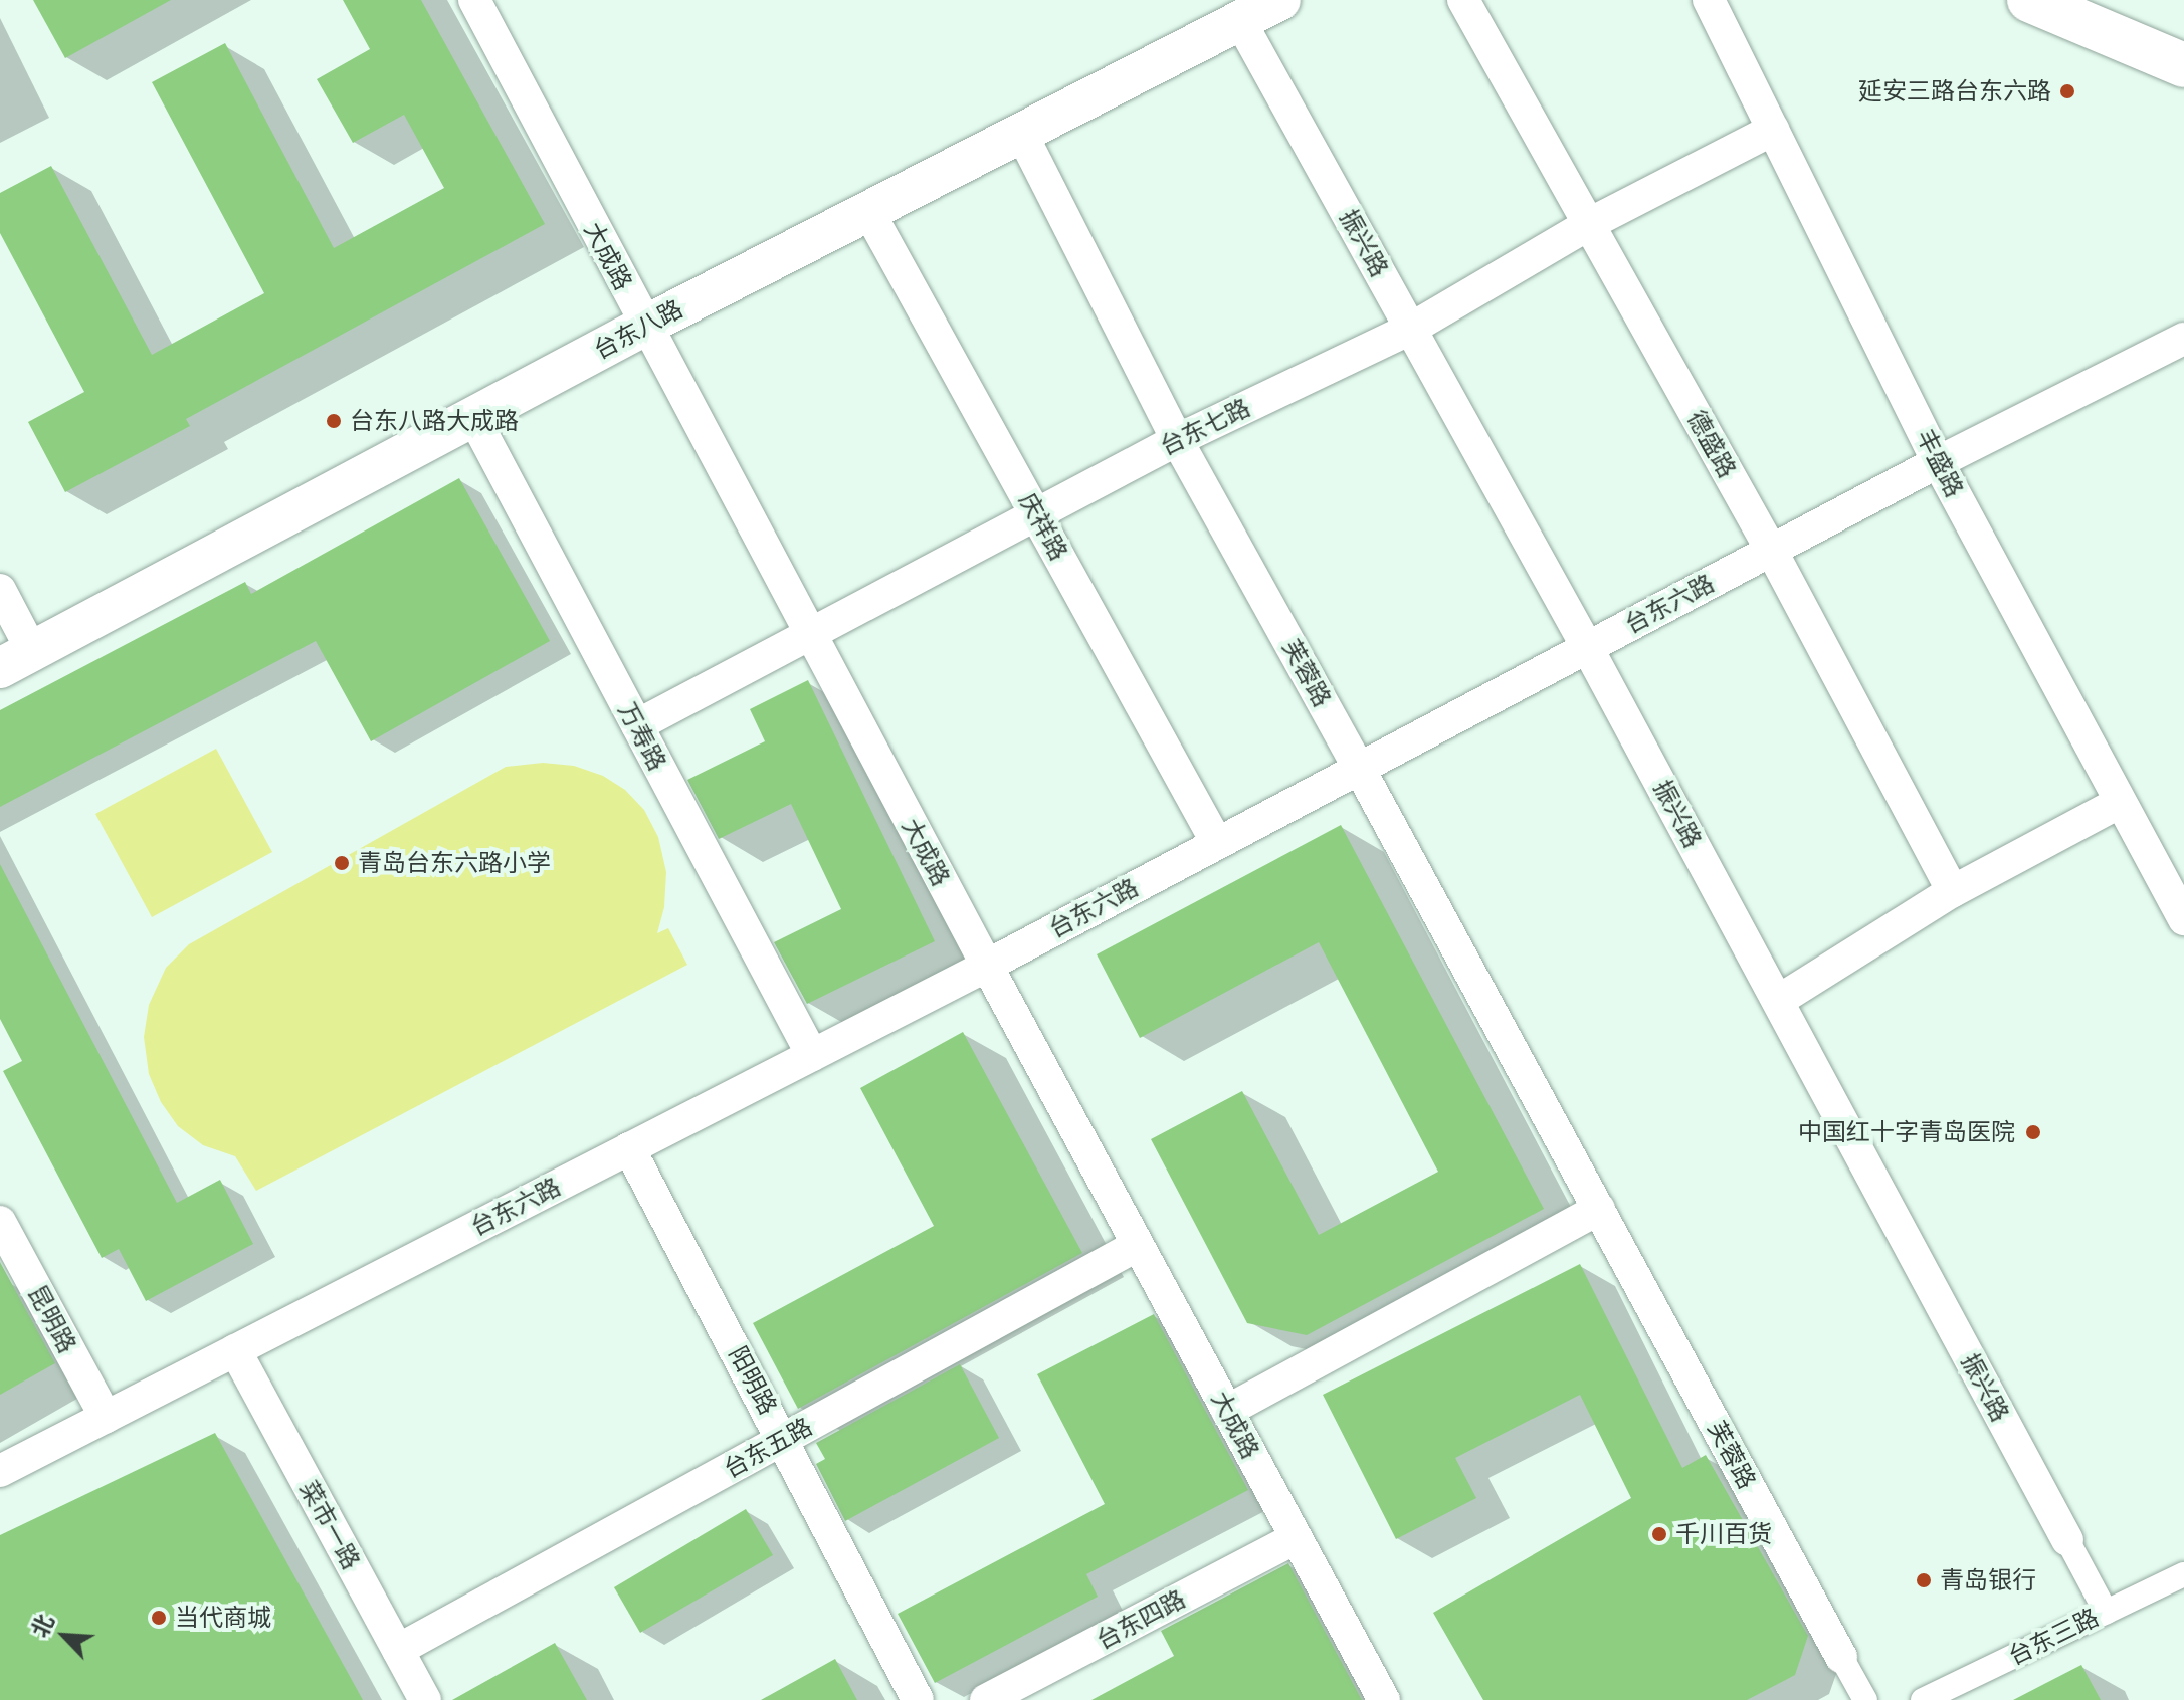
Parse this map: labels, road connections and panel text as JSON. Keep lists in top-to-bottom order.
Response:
{
  "streets": {
    "street": [
      "振兴路",
      "大成路",
      "台东八路",
      "台东七路",
      "德盛路",
      "丰盛路",
      "庆祥路",
      "台东六路",
      "芙蓉路",
      "万寿路",
      "昆明路",
      "阳明路",
      "台东五路",
      "菜市一路",
      "台东四路",
      "台东三路"
    ]
  },
  "crossings": [
    ["振兴路", "台东八路"],
    ["振兴路", "台东七路"],
    ["振兴路", "台东六路"],
    ["振兴路", "台东三路"],
    ["大成路", "台东八路"],
    ["大成路", "台东七路"],
    ["大成路", "台东六路"],
    ["大成路", "台东五路"],
    ["大成路", "台东四路"],
    ["台东八路", "庆祥路"],
    ["台东八路", "芙蓉路"],
    ["台东八路", "万寿路"],
    ["台东七路", "德盛路"],
    ["台东七路", "丰盛路"],
    ["台东七路", "庆祥路"],
    ["台东七路", "芙蓉路"],
    ["台东七路", "万寿路"],
    ["德盛路", "台东六路"],
    ["丰盛路", "台东六路"],
    ["庆祥路", "台东六路"],
    ["台东六路", "芙蓉路"],
    ["台东六路", "万寿路"],
    ["台东六路", "昆明路"],
    ["台东六路", "阳明路"],
    ["台东六路", "菜市一路"],
    ["阳明路", "台东五路"],
    ["台东五路", "菜市一路"]
  ],
  "places": [
    "延安三路台东六路",
    "台东八路大成路",
    "青岛台东六路小学",
    "中国红十字青岛医院",
    "千川百货",
    "青岛银行",
    "当代商城"
  ],
  "north": "top left"
}
